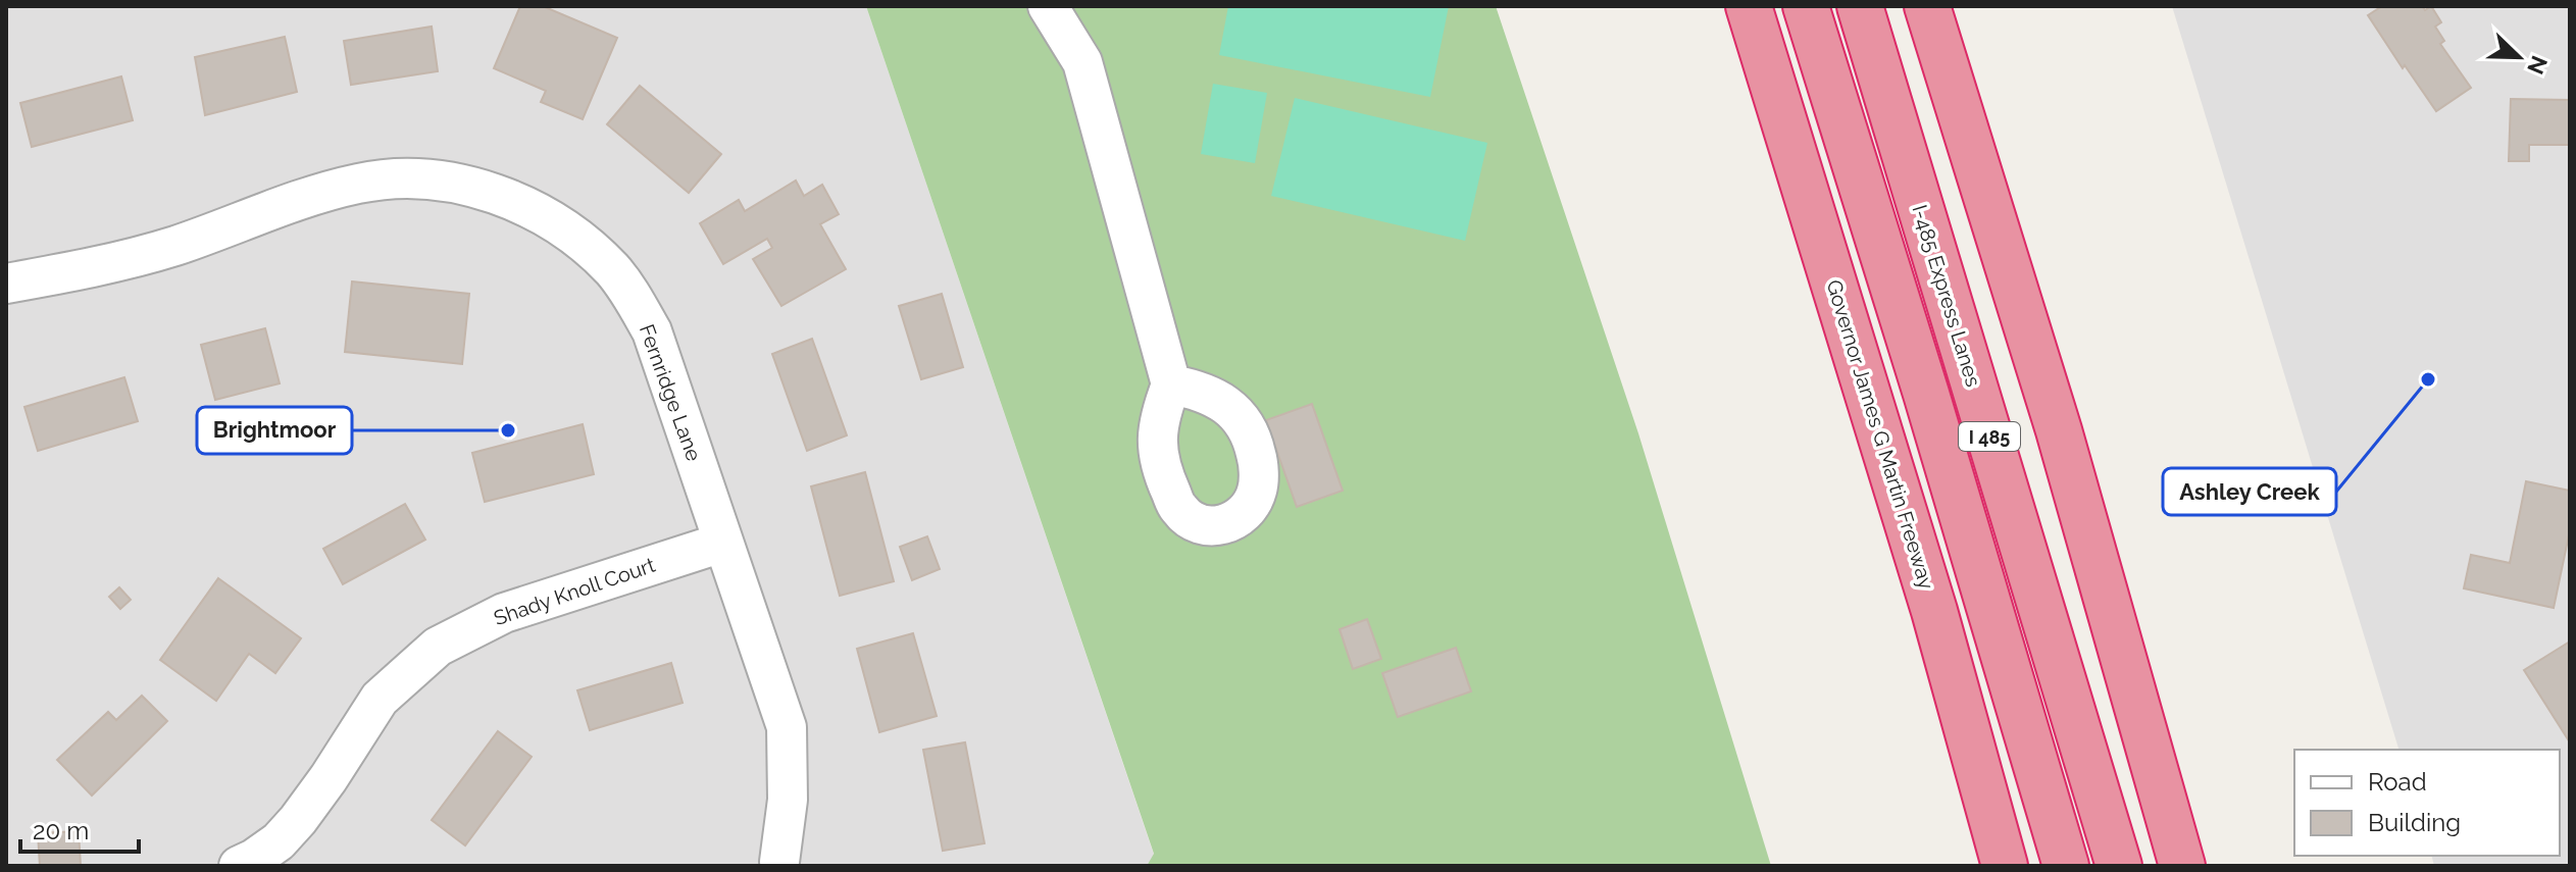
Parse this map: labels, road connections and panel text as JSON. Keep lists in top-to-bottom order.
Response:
{
  "streets": {
    "highway": ["I-485 Express Lanes", "Governor James G Martin Freeway", "I 485"],
    "street": ["Fernridge Lane", "Shady Knoll Court"]
  },
  "crossings": [
    ["Fernridge Lane", "Shady Knoll Court"]
  ],
  "places": ["Ashley Creek", "Brightmoor"],
  "legend": ["Road", "Building"],
  "scale_bar": "20 m",
  "north": "bottom right"
}
